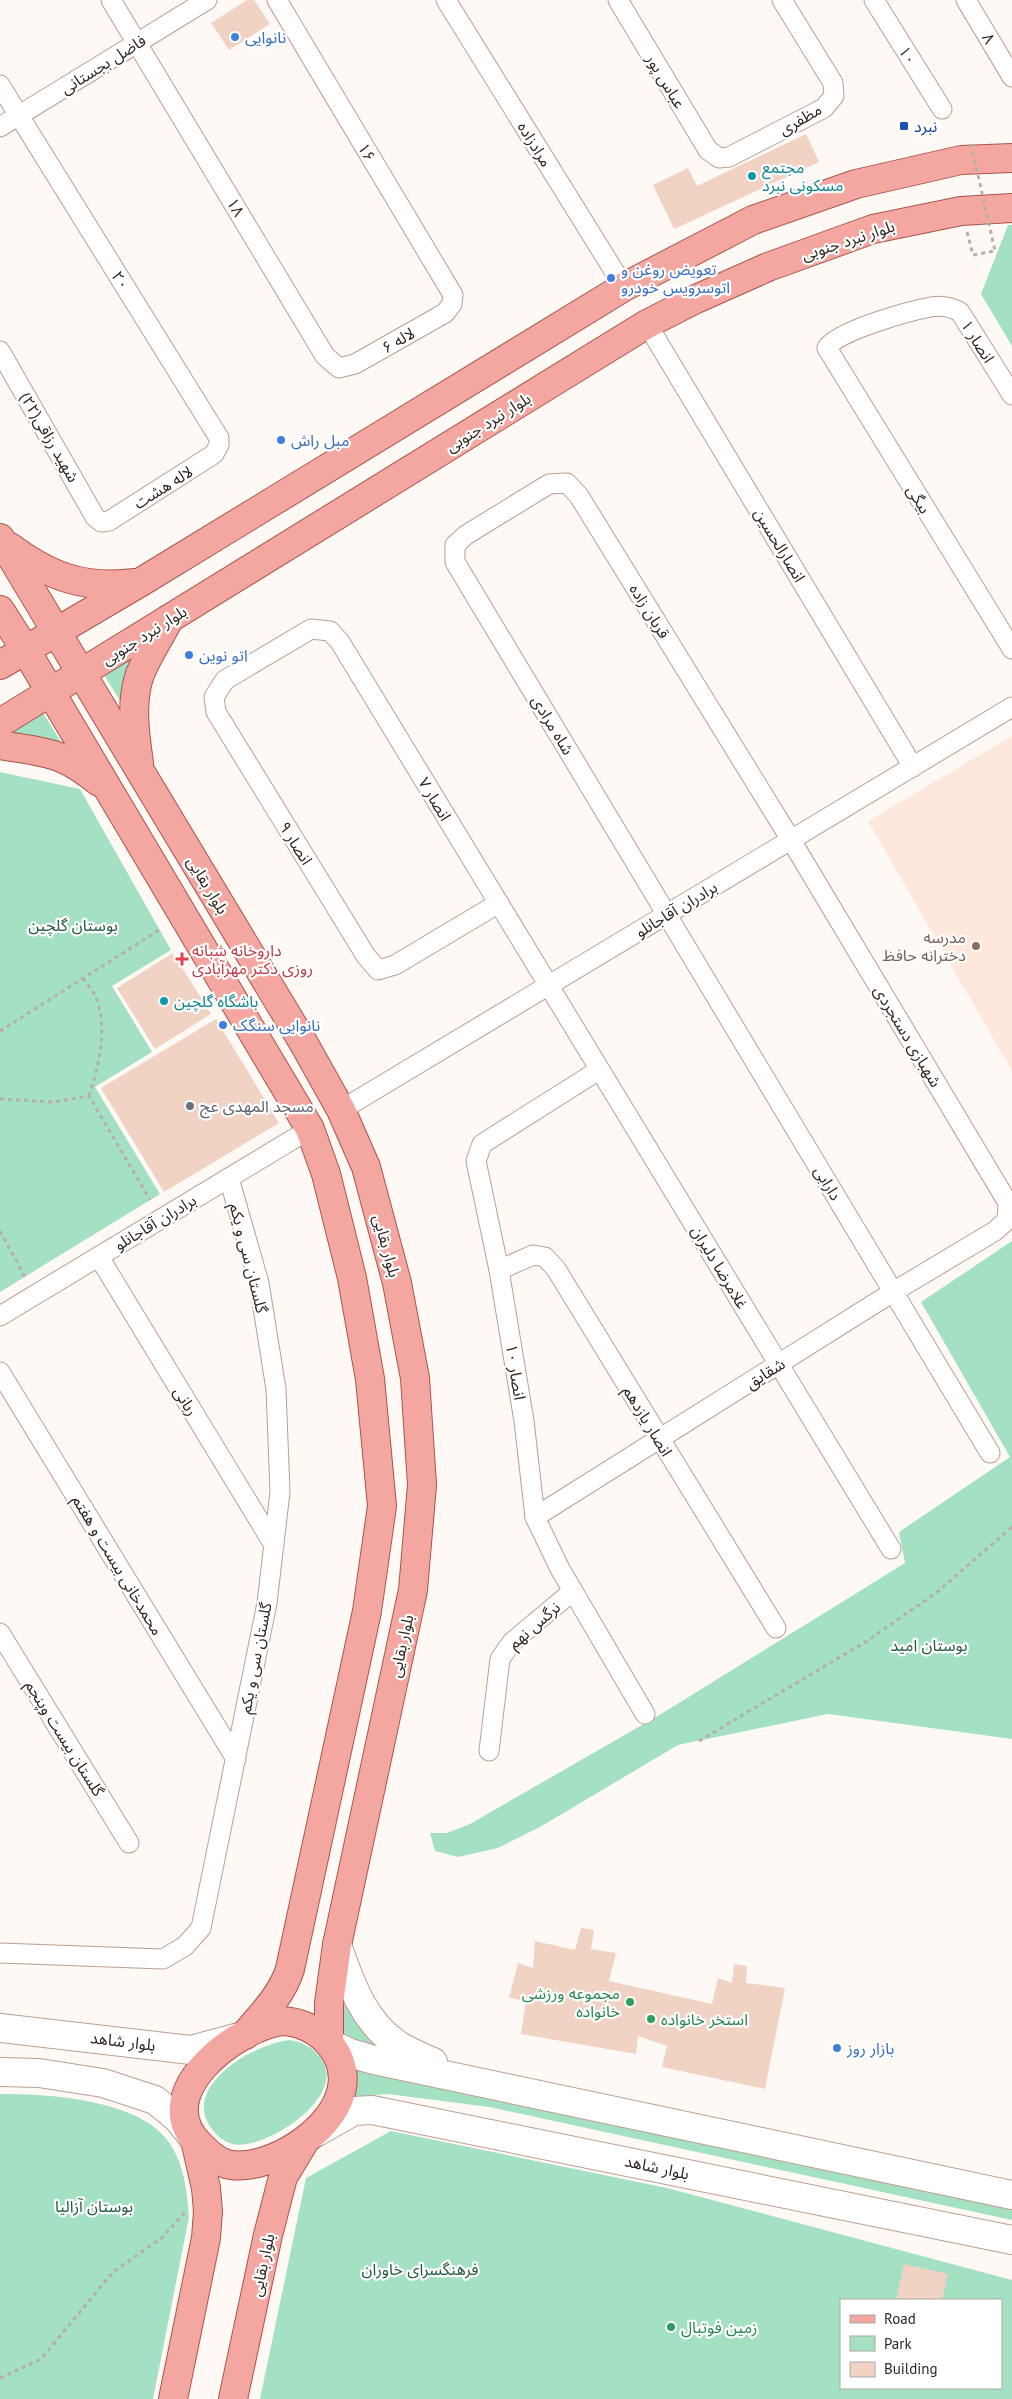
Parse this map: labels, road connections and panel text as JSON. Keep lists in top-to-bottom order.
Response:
{
  "streets": {
    "main road": ["بلوار نبرد جنوبی", "بلوار بقایی", "بلوار شاهد"],
    "street": [
      "۸",
      "۱۰",
      "فاضل بجستانی",
      "عباس پور",
      "مظفری",
      "مرادزاده",
      "۱۶",
      "۱۸",
      "۲۰",
      "لاله ۶",
      "انصار ۱",
      "شهید رزاقی(۲۲)",
      "لاله هشت",
      "بیگی",
      "انصارالحسین",
      "قربان زاده",
      "شاه مرادی",
      "انصار ۷",
      "انصار ۹",
      "برادران آقاجانلو",
      "شهبازی دستجردی",
      "دارابی",
      "گلستان سی و یکم",
      "غلامرضا دلیران",
      "انصار ۱۰",
      "شقایق",
      "ربانی",
      "انصار یازدهم",
      "محمدخانی بیست و هفتم",
      "نرگس نهم",
      "گلستان بیست وپنجم"
    ]
  },
  "crossings": [
    ["فاضل بجستانی", "۱۸"],
    ["فاضل بجستانی", "۲۰"],
    ["عباس پور", "مظفری"],
    ["۱۶", "لاله ۶"],
    ["۱۸", "لاله ۶"],
    ["بلوار نبرد جنوبی", "انصارالحسین"],
    ["بلوار نبرد جنوبی", "بلوار بقایی"],
    ["۲۰", "لاله هشت"],
    ["انصار ۱", "بیگی"],
    ["شهید رزاقی(۲۲)", "لاله هشت"],
    ["انصارالحسین", "برادران آقاجانلو"],
    ["قربان زاده", "شاه مرادی"],
    ["قربان زاده", "برادران آقاجانلو"],
    ["قربان زاده", "شهبازی دستجردی"],
    ["شاه مرادی", "برادران آقاجانلو"],
    ["شاه مرادی", "دارابی"],
    ["انصار ۷", "انصار ۹"],
    ["انصار ۷", "برادران آقاجانلو"],
    ["انصار ۷", "غلامرضا دلیران"],
    ["بلوار بقایی", "برادران آقاجانلو"],
    ["بلوار بقایی", "بلوار شاهد"],
    ["برادران آقاجانلو", "شهبازی دستجردی"],
    ["برادران آقاجانلو", "دارابی"],
    ["برادران آقاجانلو", "گلستان سی و یکم"],
    ["برادران آقاجانلو", "غلامرضا دلیران"],
    ["برادران آقاجانلو", "ربانی"],
    ["شهبازی دستجردی", "شقایق"],
    ["دارابی", "شقایق"],
    ["گلستان سی و یکم", "ربانی"],
    ["گلستان سی و یکم", "محمدخانی بیست و هفتم"],
    ["غلامرضا دلیران", "انصار ۱۰"],
    ["غلامرضا دلیران", "شقایق"],
    ["انصار ۱۰", "شقایق"],
    ["انصار ۱۰", "انصار یازدهم"],
    ["انصار ۱۰", "نرگس نهم"],
    ["شقایق", "انصار یازدهم"]
  ],
  "parks": [
    "بوستان گلچین",
    "بوستان امید",
    "بوستان آزالیا",
    "فرهنگسرای خاوران"
  ],
  "places": {
    "other": [
      "نانوایی",
      "مجتمع مسکونی نبرد",
      "تعویض روغن و اتوسرویس خودرو",
      "مبل راش",
      "اتو نوین",
      "مدرسه دخترانه حافظ",
      "باشگاه گلچین",
      "نانوایی سنگک",
      "مسجد المهدی عج",
      "مجموعه ورزشی خانواده",
      "استخر خانواده",
      "بازار روز",
      "زمین فوتبال"
    ],
    "transit": ["نبرد"],
    "health": ["داروخانه شبانه روزی دکتر مهرآبادی"]
  },
  "legend": ["Road", "Park", "Building"]
}
